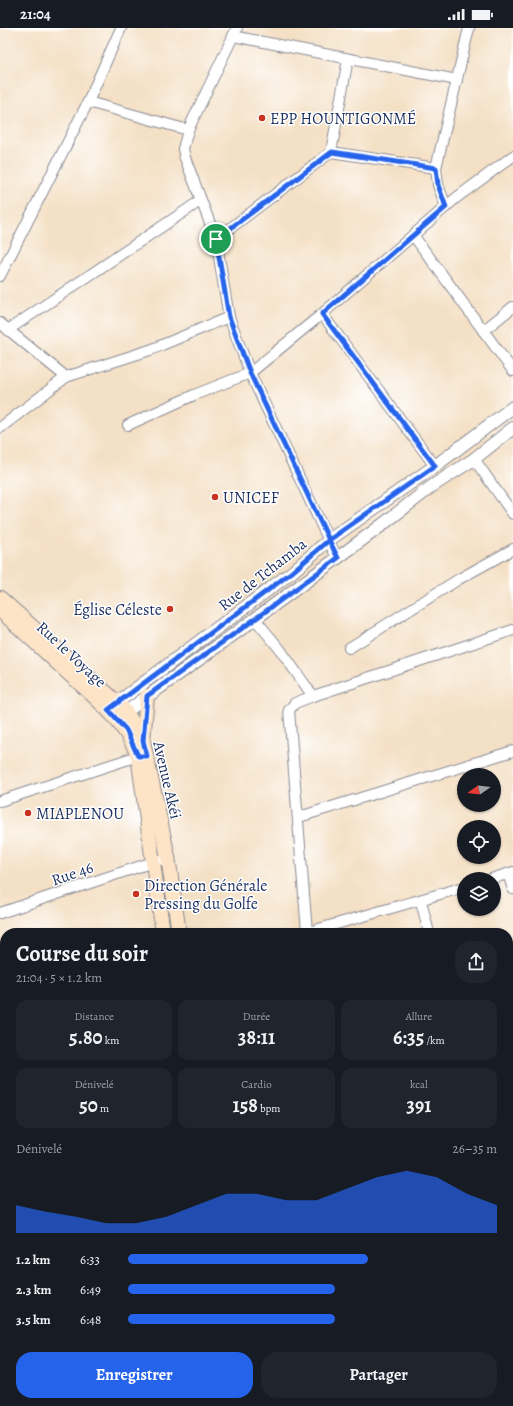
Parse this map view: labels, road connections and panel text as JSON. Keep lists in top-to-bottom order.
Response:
{
  "streets": {
    "main road": ["Rue le Voyage", "Avenue Akéi"],
    "street": ["Rue de Tchamba", "Rue 46"]
  },
  "crossings": [
    ["Rue de Tchamba", "Rue le Voyage"],
    ["Rue de Tchamba", "Avenue Akéi"],
    ["Rue le Voyage", "Avenue Akéi"],
    ["Rue le Voyage", "Rue 46"],
    ["Avenue Akéi", "Rue 46"]
  ],
  "places": [
    "EPP HOUNTIGONMÉ",
    "UNICEF",
    "Église Céleste",
    "MIAPLENOU",
    "Direction Générale Pressing du Golfe"
  ],
  "north": "left",
  "page": {
    "status": "21:04",
    "heading": ["Course du soir", "21:04 · 5 × 1.2 km"],
    "stats": [
      ["Distance", "5.80 km"],
      ["Durée", "38:11"],
      ["Allure", "6:35 /km"],
      ["Dénivelé", "50 m"],
      ["Cardio", "158 bpm"],
      ["kcal", "391"]
    ],
    "chart": ["Dénivelé", "26–35 m"],
    "list": [
      {
        "name": "1.2 km",
        "note": "6:33"
      },
      {
        "name": "2.3 km",
        "note": "6:49"
      },
      {
        "name": "3.5 km",
        "note": "6:48"
      }
    ],
    "buttons": ["Enregistrer", "Partager"]
  }
}
